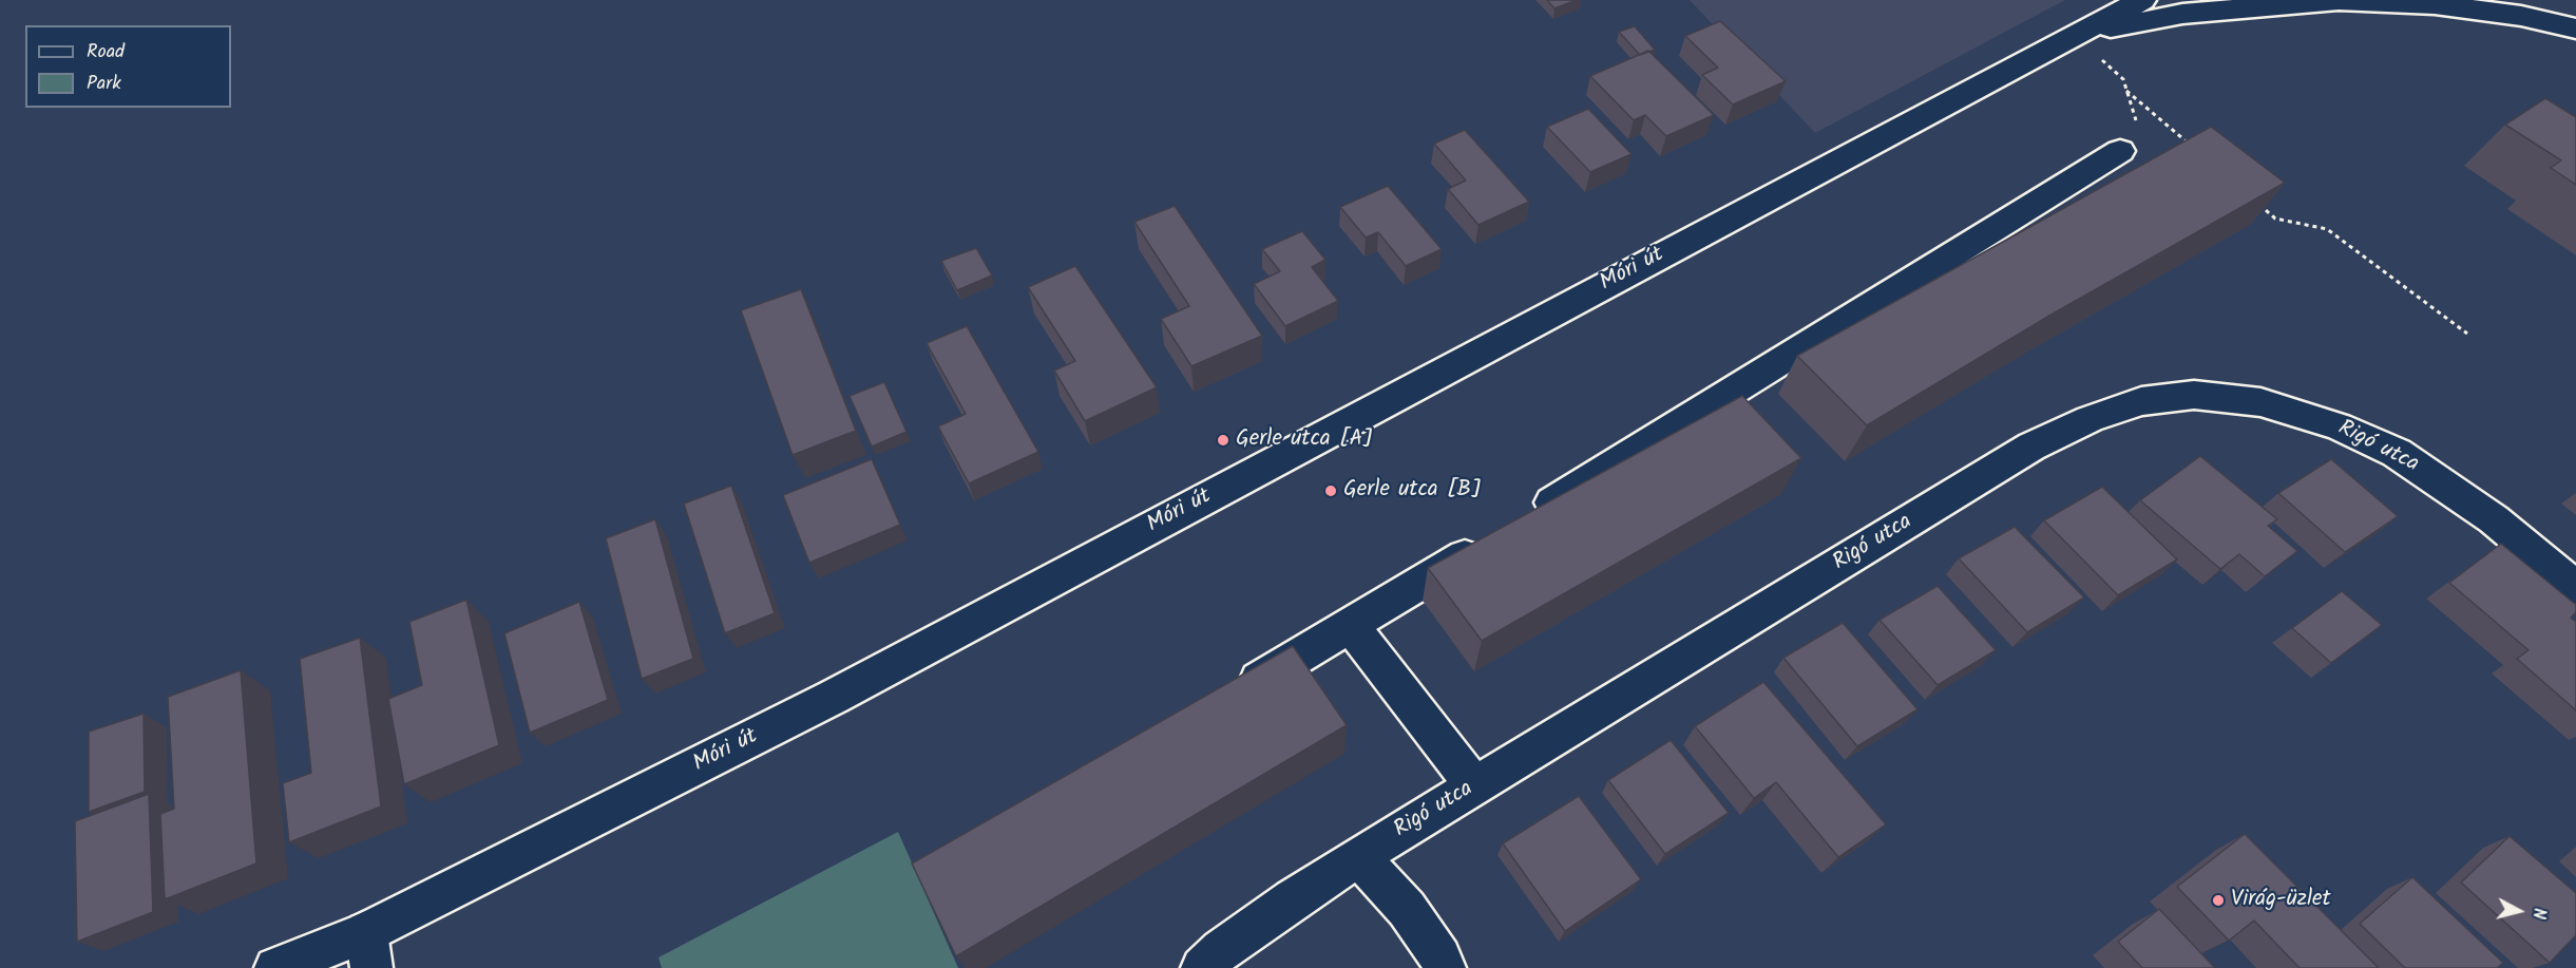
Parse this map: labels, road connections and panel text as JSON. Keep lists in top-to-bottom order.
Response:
{
  "streets": {
    "main road": ["Móri út", "Rigó utca"]
  },
  "places": ["Gerle utca [A]", "Gerle utca [B]", "Virág-üzlet"],
  "legend": ["Road", "Park"],
  "north": "right"
}
